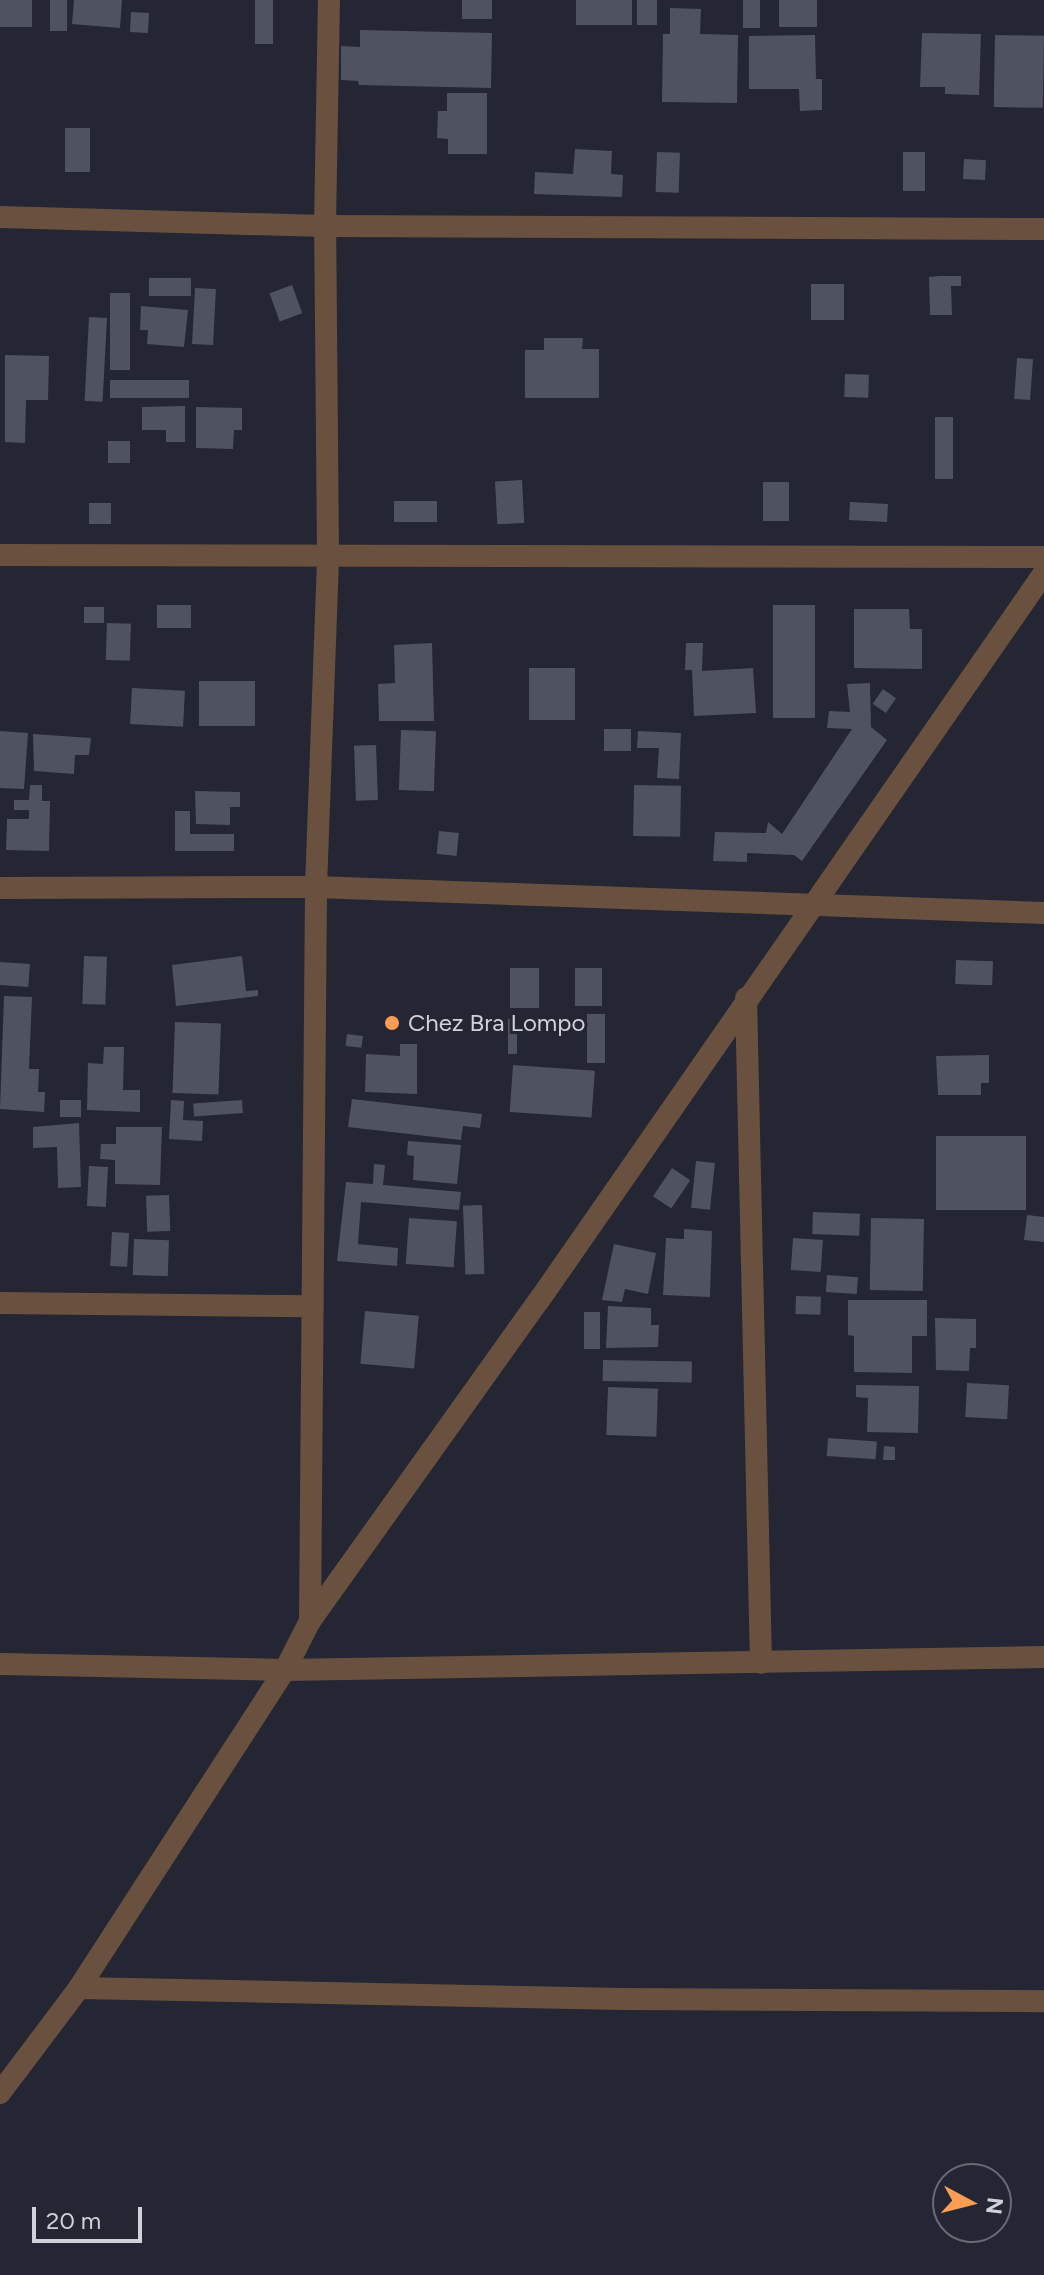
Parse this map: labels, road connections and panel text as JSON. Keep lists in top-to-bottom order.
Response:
{
  "places": ["Chez Bra Lompo"],
  "scale_bar": "20 m",
  "north": "right"
}
